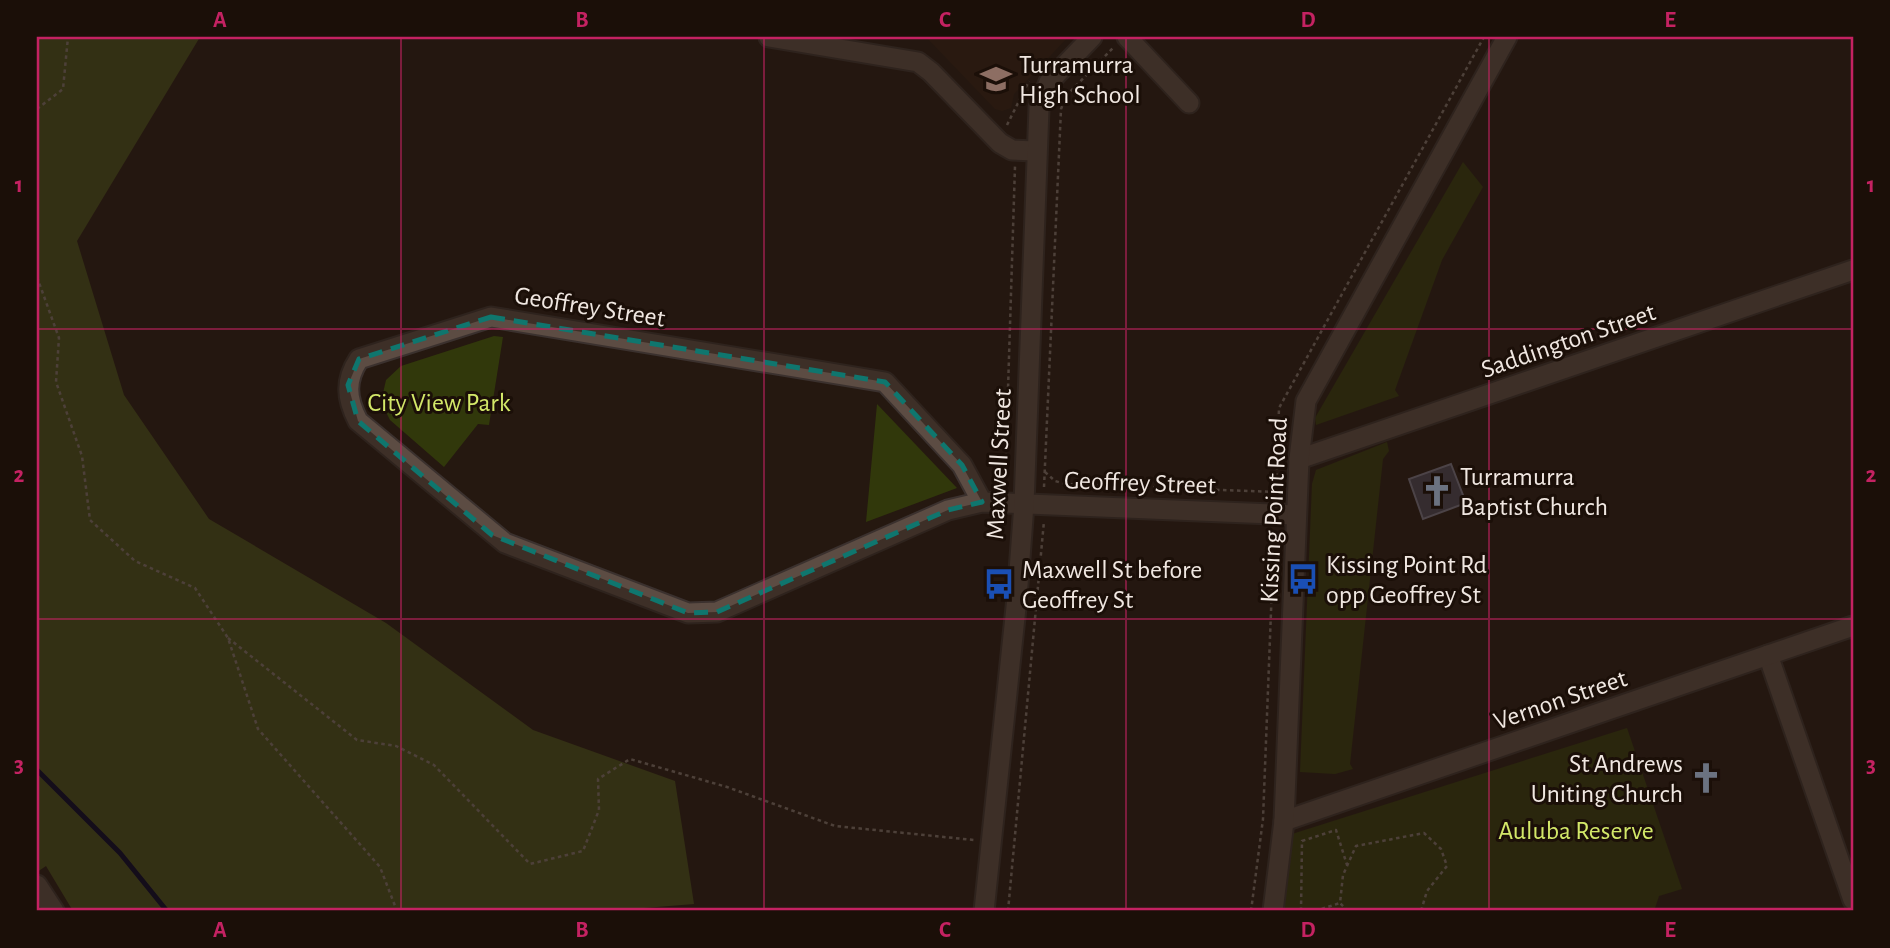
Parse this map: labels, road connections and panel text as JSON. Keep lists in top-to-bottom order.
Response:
{
  "streets": {
    "street": [
      "Geoffrey Street",
      "Saddington Street",
      "Maxwell Street",
      "Kissing Point Road",
      "Vernon Street"
    ]
  },
  "crossings": [
    ["Geoffrey Street", "Maxwell Street"],
    ["Geoffrey Street", "Kissing Point Road"],
    ["Saddington Street", "Kissing Point Road"],
    ["Kissing Point Road", "Vernon Street"]
  ],
  "parks": ["City View Park", "Auluba Reserve"],
  "places": {
    "school or university": ["Turramurra High School"],
    "church": ["Turramurra Baptist Church", "St Andrews Uniting Church"],
    "bus stop": ["Kissing Point Rd opp Geoffrey St", "Maxwell St before Geoffrey St"]
  },
  "grid": {
    "columns": [
      "A",
      "B",
      "C",
      "D",
      "E"
    ],
    "rows": ["1", "2", "3"]
  }
}
